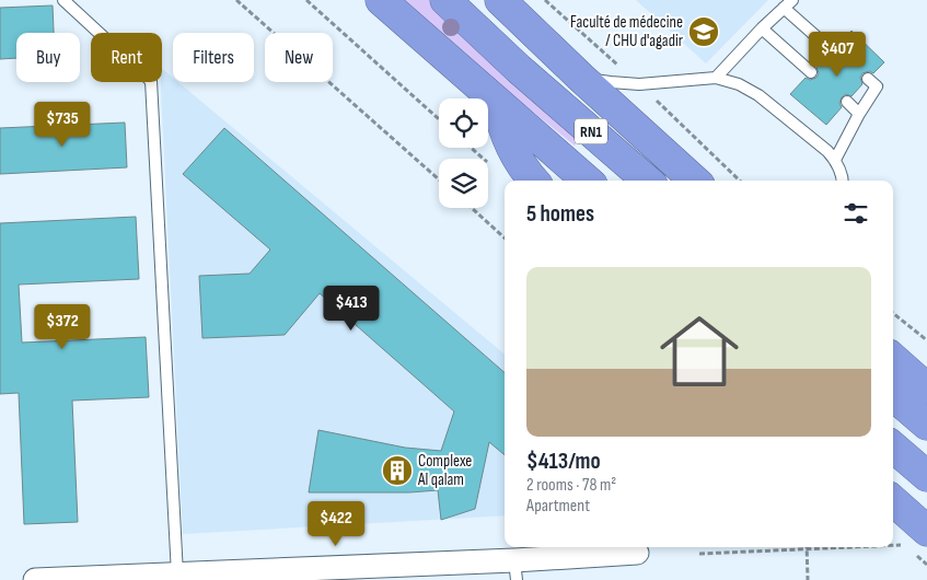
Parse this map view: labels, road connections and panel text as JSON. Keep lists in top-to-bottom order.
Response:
{
  "streets": {
    "highway": ["RN1"]
  },
  "places": {
    "school or university": ["Faculté de médecine / CHU d'agadir"],
    "building": ["Complexe Al qalam"]
  },
  "page": {
    "price": [
      "$407",
      "$735",
      "$413",
      "$372",
      "$422"
    ],
    "chip": [
      "Buy",
      "Rent",
      "Filters",
      "New"
    ],
    "heading": "5 homes",
    "list": [
      {
        "name": "$413/mo",
        "note": "2 rooms · 78 m² · Apartment"
      }
    ]
  }
}
